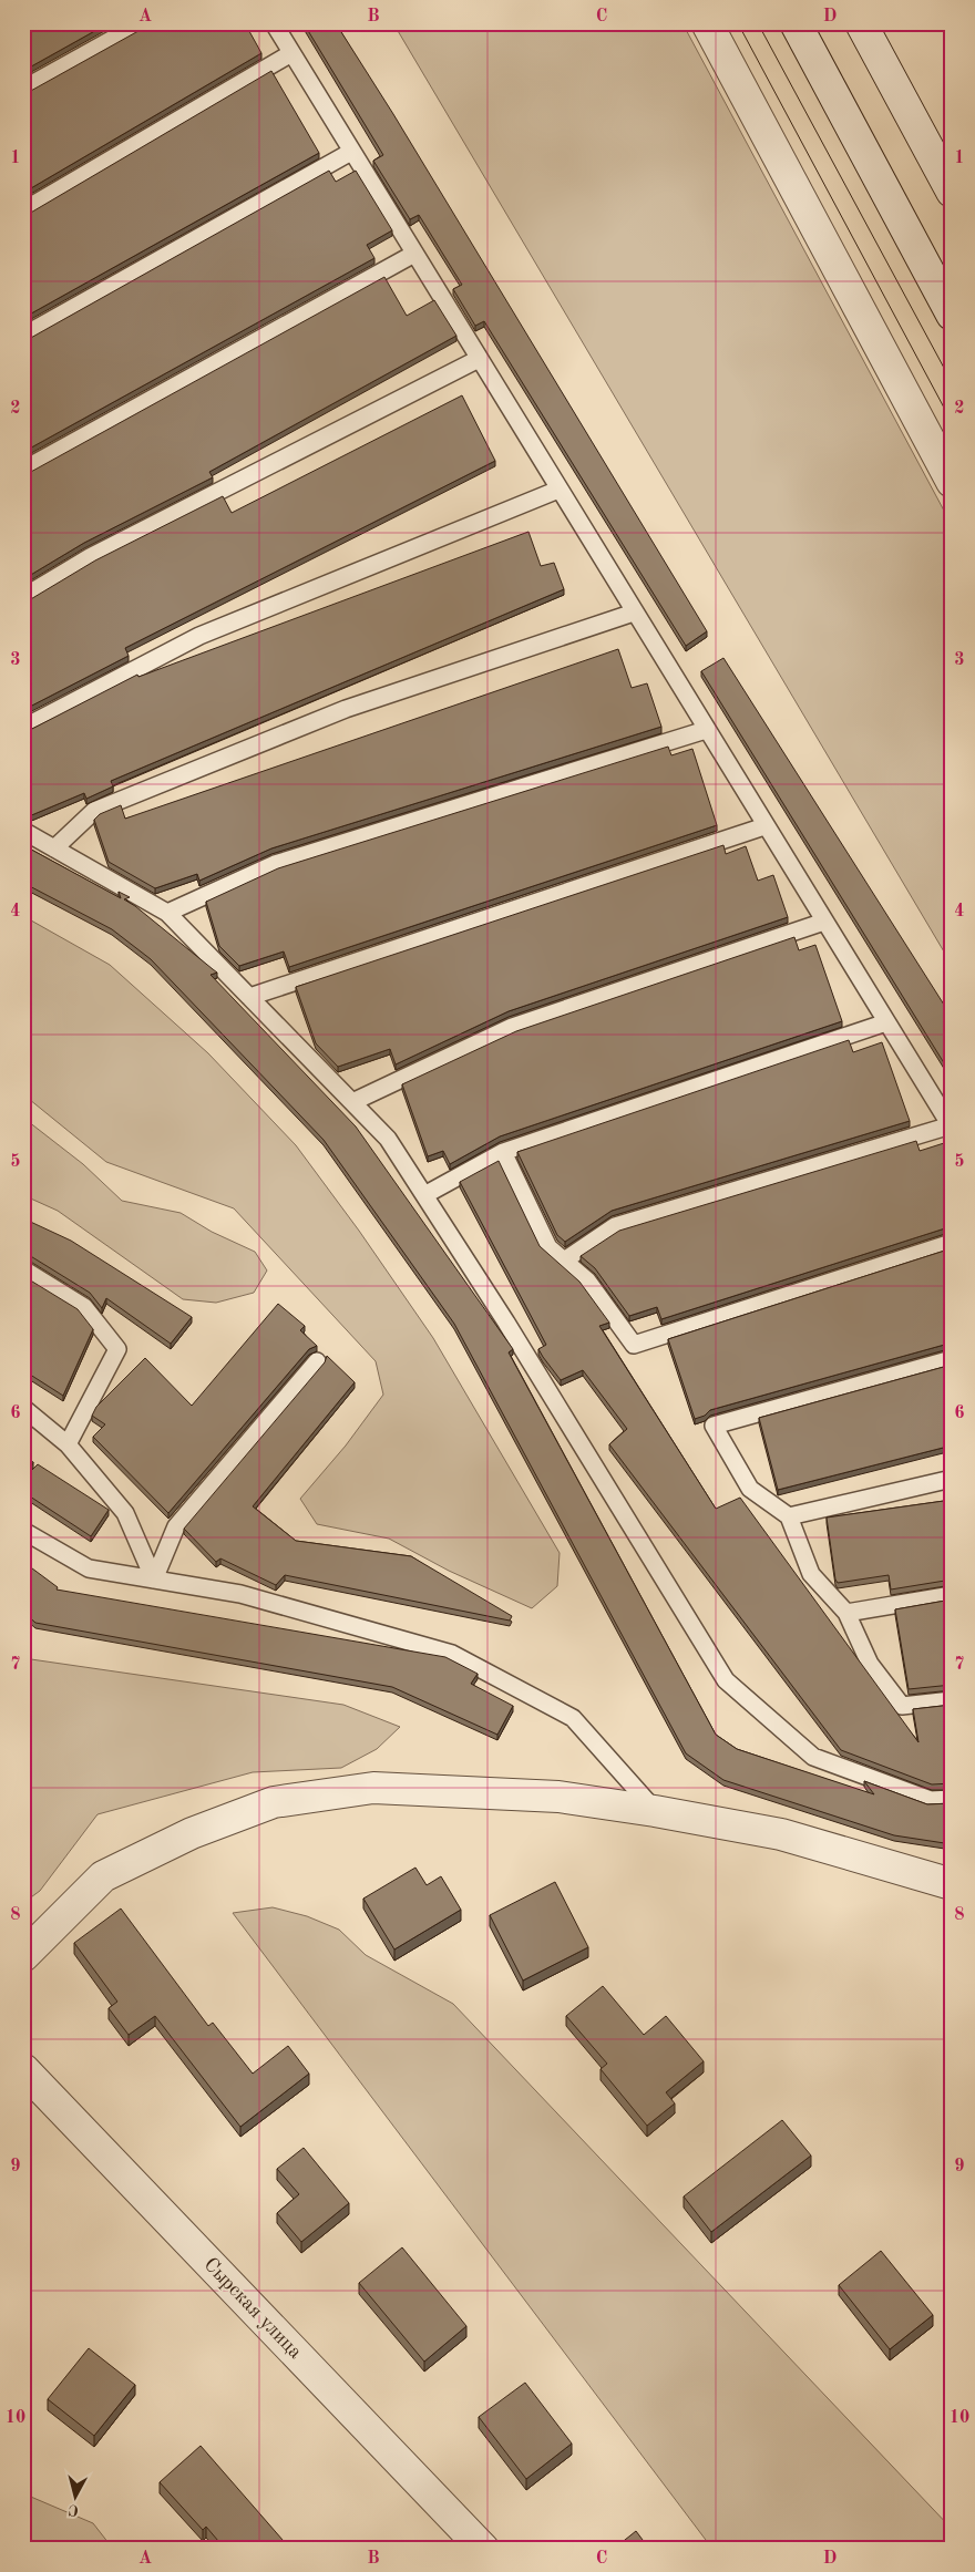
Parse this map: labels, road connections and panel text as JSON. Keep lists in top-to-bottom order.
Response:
{
  "streets": {
    "street": ["Сырская улица"]
  },
  "north": "bottom",
  "grid": {
    "columns": [
      "A",
      "B",
      "C",
      "D"
    ],
    "rows": [
      "1",
      "2",
      "3",
      "4",
      "5",
      "6",
      "7",
      "8",
      "9",
      "10"
    ]
  }
}
